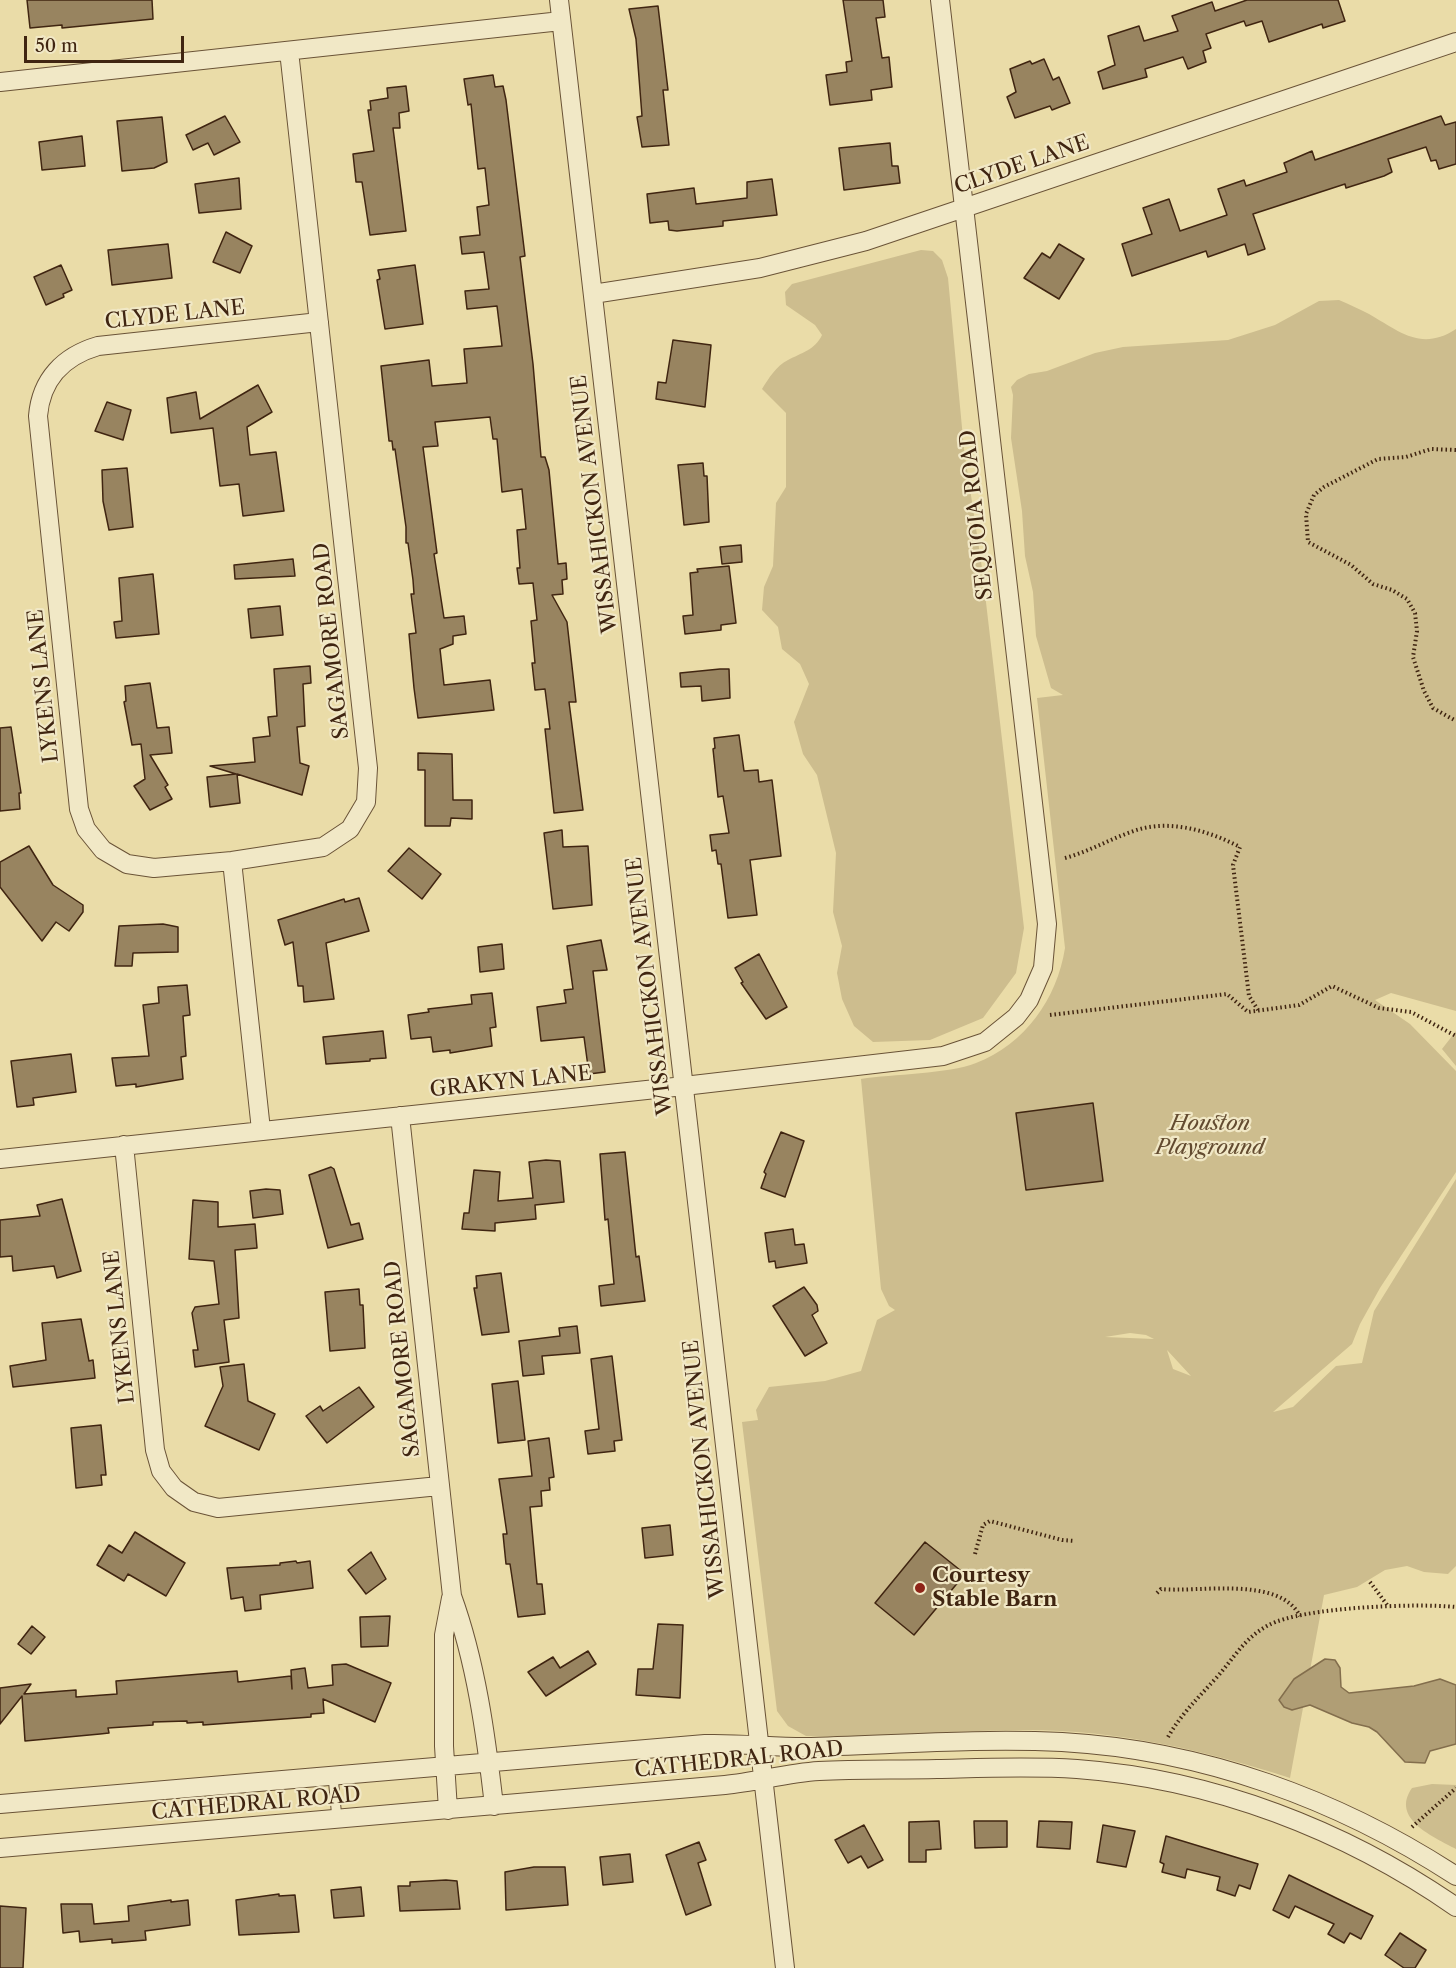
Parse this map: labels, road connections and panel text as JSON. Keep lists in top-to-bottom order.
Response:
{
  "streets": {
    "street": [
      "CLYDE LANE",
      "WISSAHICKON AVENUE",
      "SEQUOIA ROAD",
      "SAGAMORE ROAD",
      "LYKENS LANE",
      "GRAKYN LANE",
      "CATHEDRAL ROAD"
    ]
  },
  "crossings": [
    ["CLYDE LANE", "WISSAHICKON AVENUE"],
    ["CLYDE LANE", "SEQUOIA ROAD"],
    ["CLYDE LANE", "SAGAMORE ROAD"],
    ["CLYDE LANE", "LYKENS LANE"],
    ["WISSAHICKON AVENUE", "GRAKYN LANE"],
    ["WISSAHICKON AVENUE", "CATHEDRAL ROAD"],
    ["SEQUOIA ROAD", "GRAKYN LANE"],
    ["SAGAMORE ROAD", "LYKENS LANE"],
    ["SAGAMORE ROAD", "GRAKYN LANE"],
    ["SAGAMORE ROAD", "CATHEDRAL ROAD"],
    ["LYKENS LANE", "GRAKYN LANE"]
  ],
  "parks": ["Houston Playground"],
  "places": ["Courtesy Stable Barn"],
  "scale_bar": "50 m"
}
